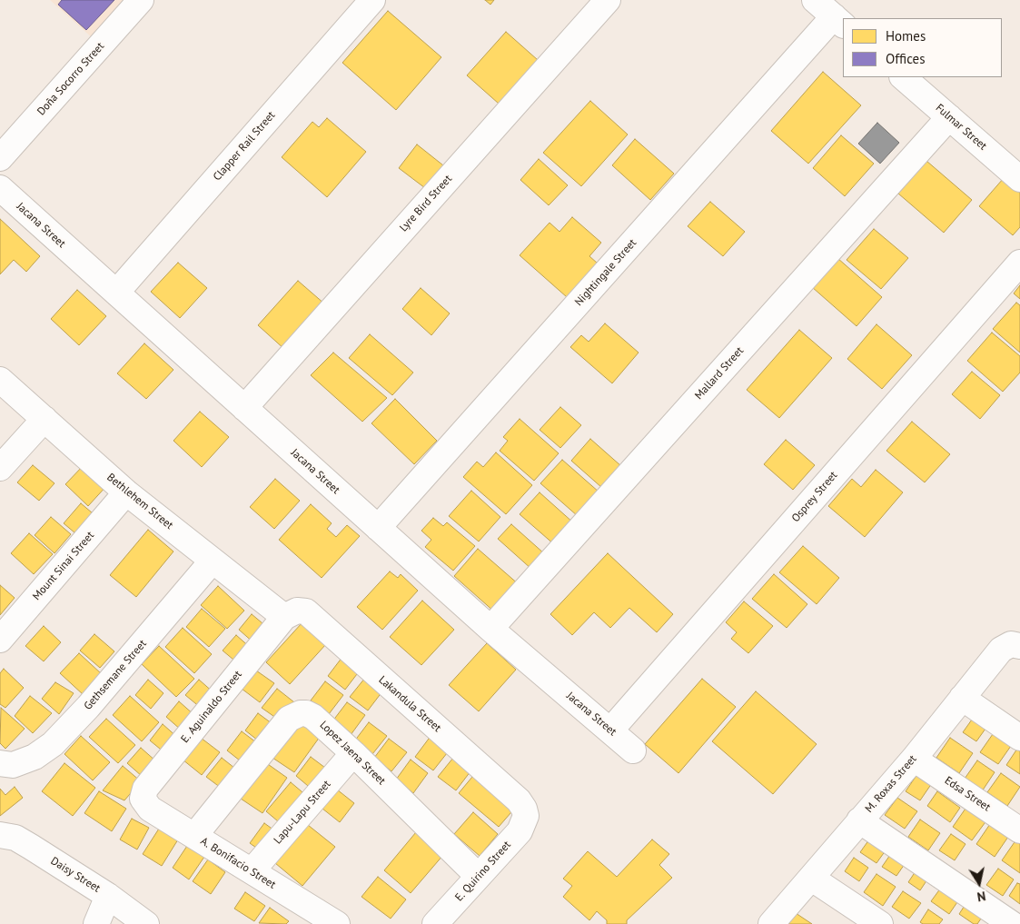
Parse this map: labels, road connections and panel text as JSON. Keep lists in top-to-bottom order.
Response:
{
  "streets": {
    "street": [
      "Doña Socorro Street",
      "Fulmar Street",
      "Clapper Rail Street",
      "Lyre Bird Street",
      "Jacana Street",
      "Nightingale Street",
      "Mallard Street",
      "Osprey Street",
      "Bethlehem Street",
      "Mount Sinai Street",
      "Gethsemane Street",
      "Lakandula Street",
      "E. Aguinaldo Street",
      "Lopez Jaena Street",
      "M. Roxas Street",
      "Edsa Street",
      "Lapu-Lapu Street",
      "A. Bonifacio Street",
      "E. Quirino Street",
      "Daisy Street"
    ]
  },
  "crossings": [
    ["Fulmar Street", "Mallard Street"],
    ["Clapper Rail Street", "Jacana Street"],
    ["Lyre Bird Street", "Jacana Street"],
    ["Jacana Street", "Nightingale Street"],
    ["Jacana Street", "Mallard Street"],
    ["Jacana Street", "Osprey Street"],
    ["Bethlehem Street", "Mount Sinai Street"],
    ["Bethlehem Street", "Gethsemane Street"],
    ["Bethlehem Street", "Lakandula Street"],
    ["Bethlehem Street", "E. Aguinaldo Street"],
    ["Lakandula Street", "E. Aguinaldo Street"],
    ["Lakandula Street", "E. Quirino Street"],
    ["E. Aguinaldo Street", "A. Bonifacio Street"],
    ["Lopez Jaena Street", "Lapu-Lapu Street"],
    ["Lopez Jaena Street", "A. Bonifacio Street"],
    ["Lopez Jaena Street", "E. Quirino Street"],
    ["M. Roxas Street", "Edsa Street"],
    ["Lapu-Lapu Street", "A. Bonifacio Street"]
  ],
  "legend": ["Homes", "Offices"],
  "north": "bottom"
}
